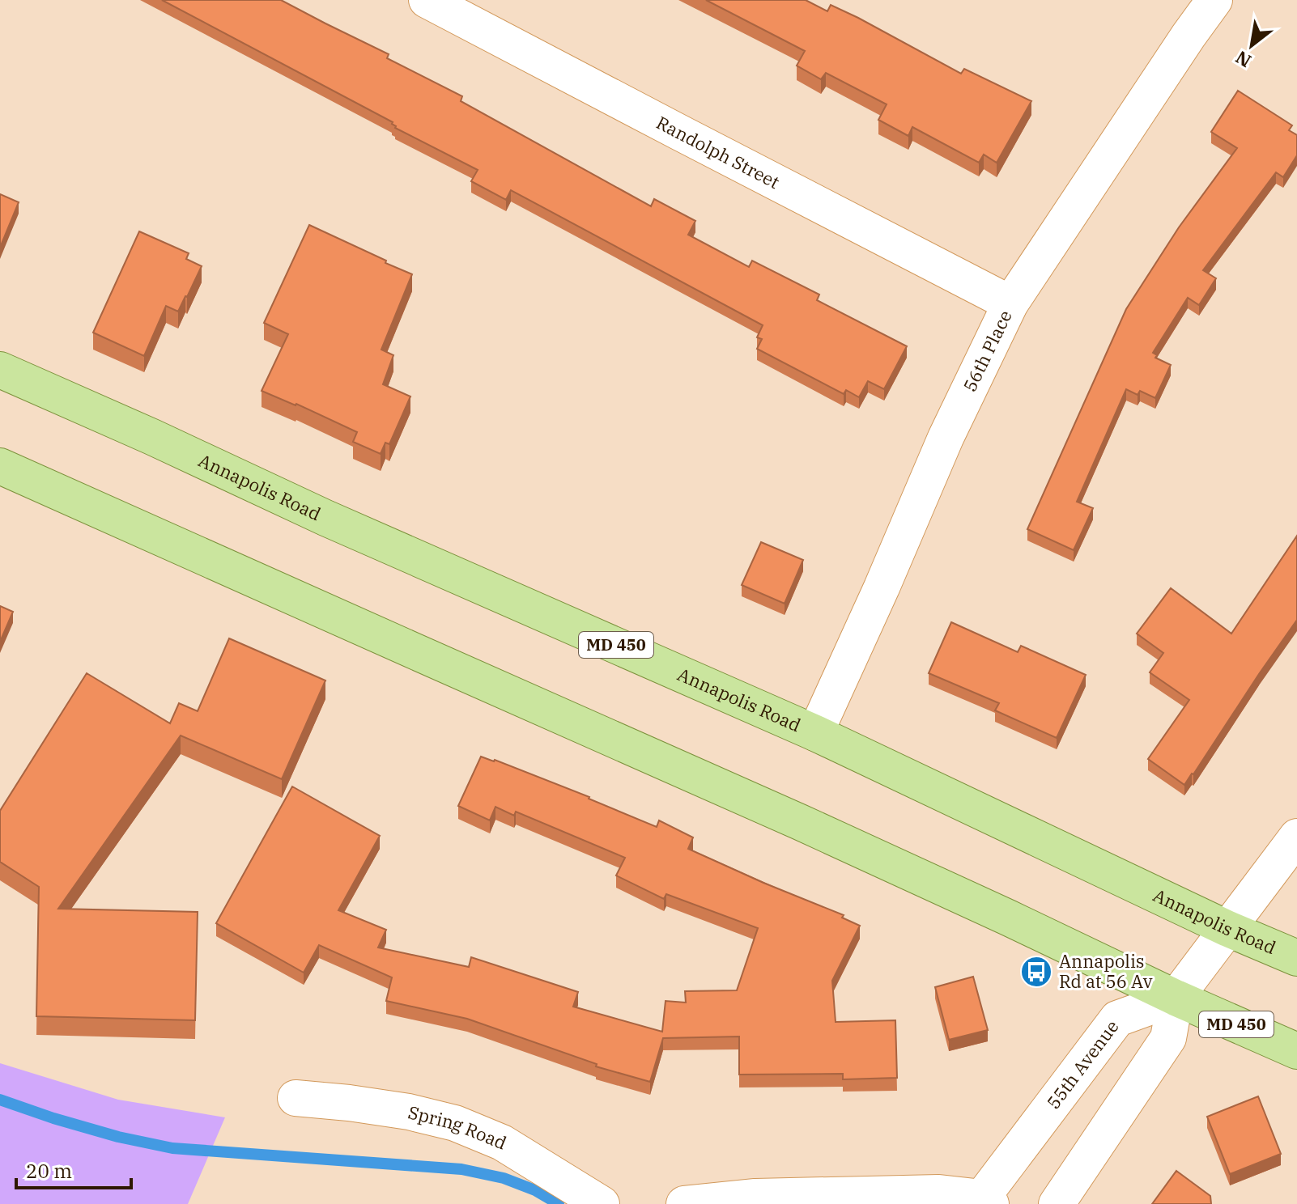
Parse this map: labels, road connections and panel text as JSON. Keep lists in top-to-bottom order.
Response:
{
  "streets": {
    "main road": ["Annapolis Road", "MD 450"],
    "street": [
      "Randolph Street",
      "56th Place",
      "55th Avenue",
      "Spring Road"
    ]
  },
  "crossings": [
    ["Randolph Street", "56th Place"],
    ["56th Place", "Annapolis Road"],
    ["MD 450", "55th Avenue"]
  ],
  "places": {
    "bus stop": ["Annapolis Rd at 56 Av"]
  },
  "scale_bar": "20 m",
  "north": "bottom left"
}
